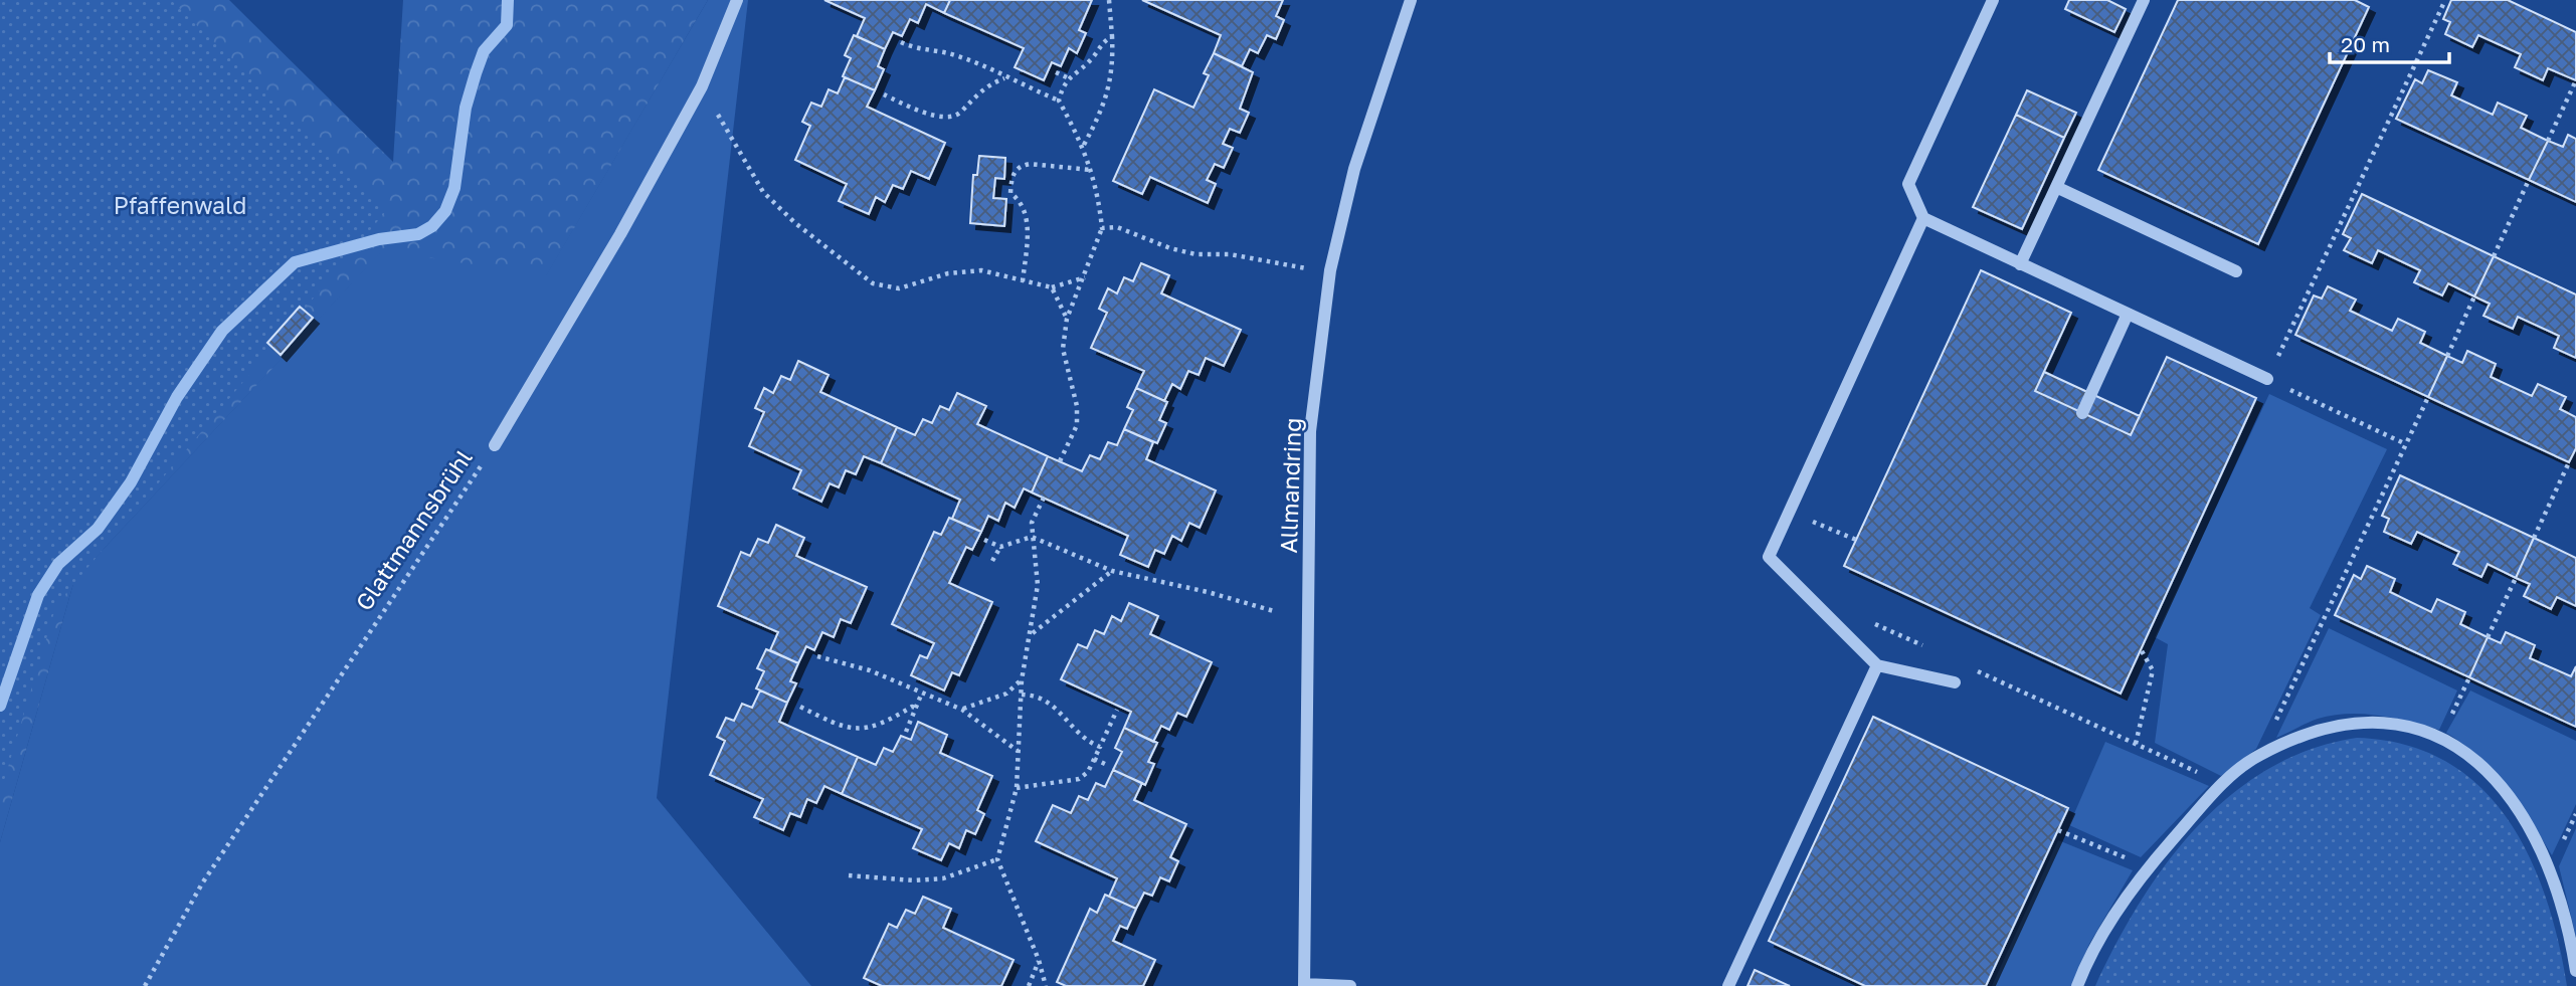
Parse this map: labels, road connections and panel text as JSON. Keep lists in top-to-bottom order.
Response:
{
  "streets": {
    "street": ["Allmandring", "Glattmannsbrühl"]
  },
  "parks": ["Pfaffenwald"],
  "scale_bar": "20 m"
}
